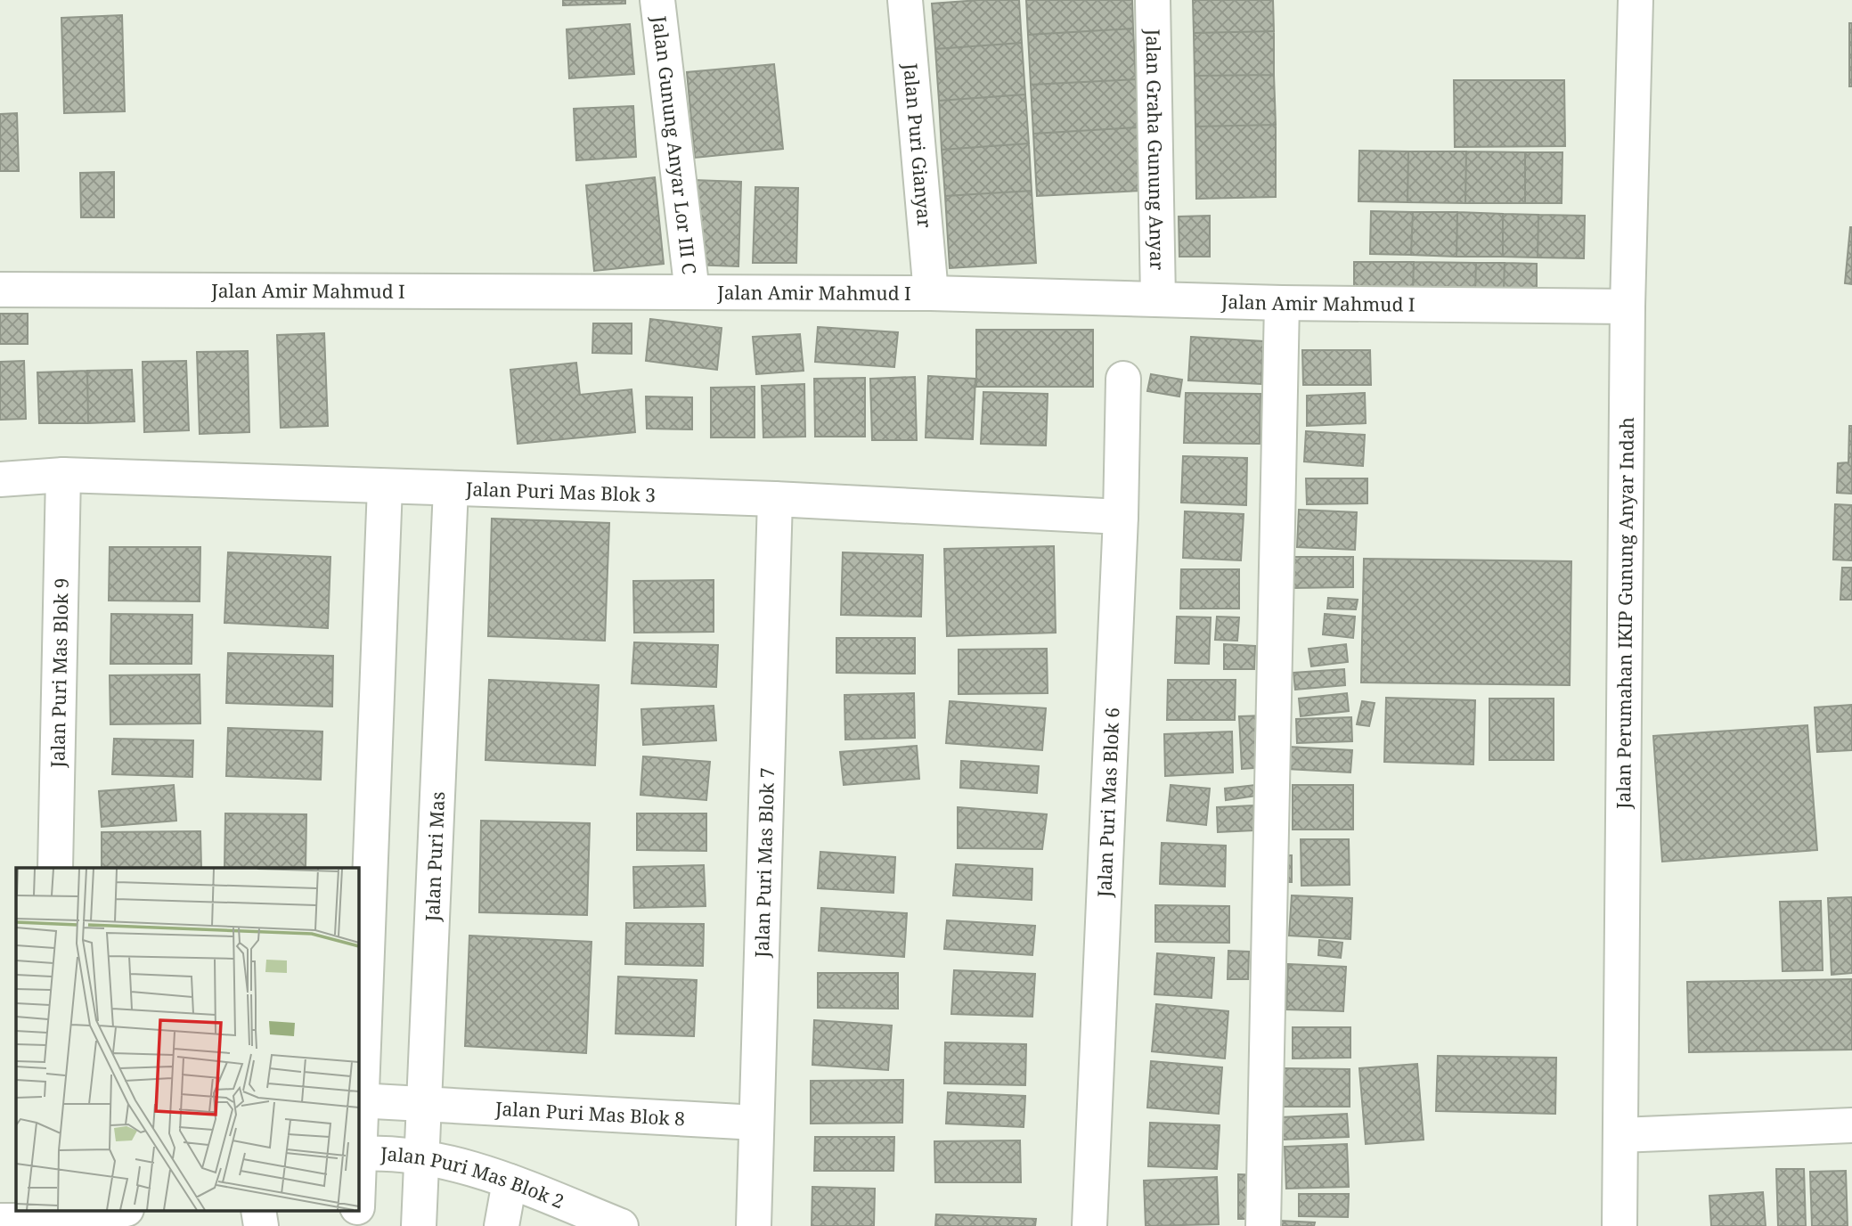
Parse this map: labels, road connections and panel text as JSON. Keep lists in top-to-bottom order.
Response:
{
  "streets": {
    "street": [
      "Jalan Gunung Anyar Lor III C",
      "Jalan Puri Gianyar",
      "Jalan Graha Gunung Anyar",
      "Jalan Amir Mahmud I",
      "Jalan Puri Mas Blok 3",
      "Jalan Perumahan IKIP Gunung Anyar Indah",
      "Jalan Puri Mas Blok 9",
      "Jalan Puri Mas Blok 6",
      "Jalan Puri Mas",
      "Jalan Puri Mas Blok 7",
      "Jalan Puri Mas Blok 8",
      "Jalan Puri Mas Blok 2"
    ]
  },
  "crossings": [
    ["Jalan Gunung Anyar Lor III C", "Jalan Amir Mahmud I"],
    ["Jalan Puri Gianyar", "Jalan Amir Mahmud I"],
    ["Jalan Graha Gunung Anyar", "Jalan Amir Mahmud I"],
    ["Jalan Amir Mahmud I", "Jalan Perumahan IKIP Gunung Anyar Indah"],
    ["Jalan Puri Mas Blok 3", "Jalan Puri Mas Blok 9"],
    ["Jalan Puri Mas Blok 3", "Jalan Puri Mas Blok 6"],
    ["Jalan Puri Mas Blok 3", "Jalan Puri Mas"],
    ["Jalan Puri Mas Blok 3", "Jalan Puri Mas Blok 7"],
    ["Jalan Puri Mas", "Jalan Puri Mas Blok 8"],
    ["Jalan Puri Mas", "Jalan Puri Mas Blok 2"],
    ["Jalan Puri Mas Blok 7", "Jalan Puri Mas Blok 8"]
  ]
}
